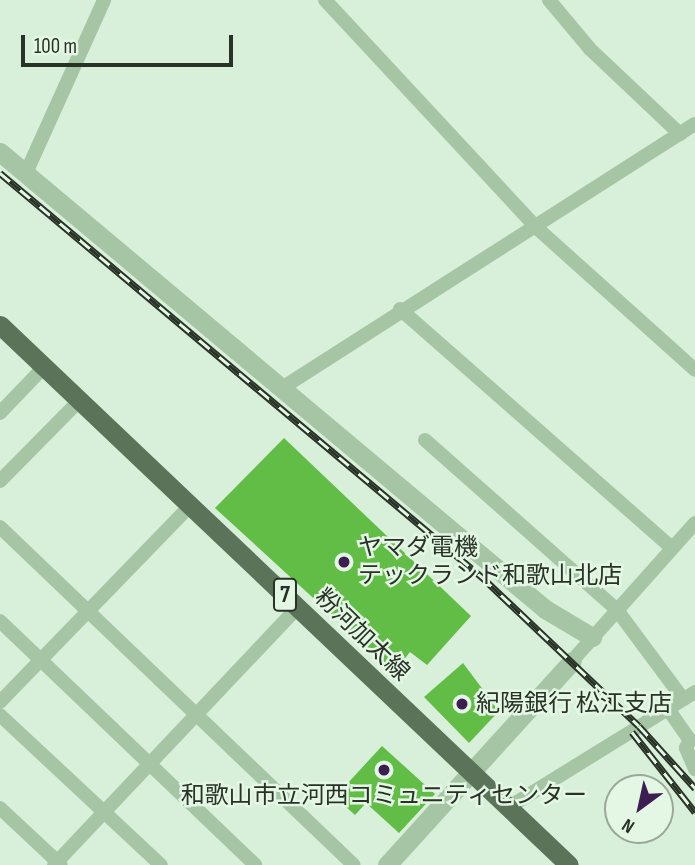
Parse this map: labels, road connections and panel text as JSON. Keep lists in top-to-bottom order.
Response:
{
  "streets": {
    "main road": ["7", "粉河加太線"]
  },
  "places": ["ヤマダ電機 テックランド和歌山北店", "紀陽銀行 松江支店", "和歌山市立河西コミュニティセンター"],
  "scale_bar": "100 m",
  "north": "bottom left"
}
